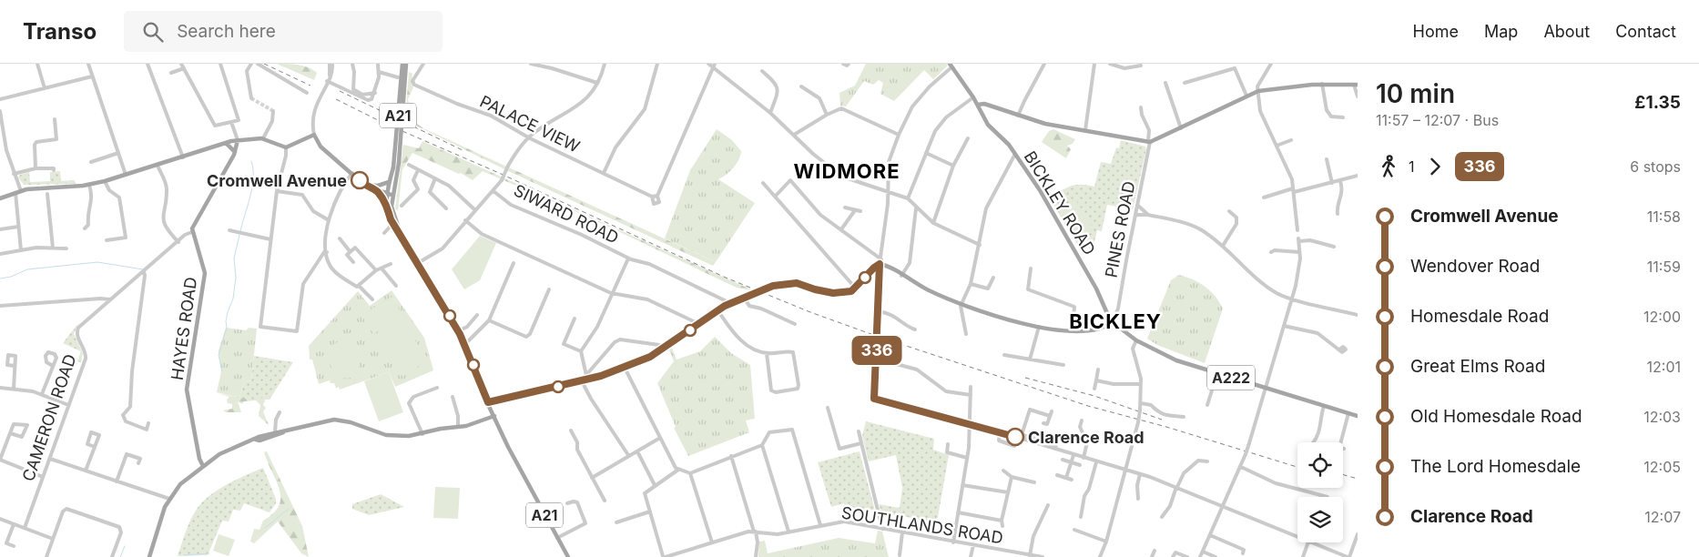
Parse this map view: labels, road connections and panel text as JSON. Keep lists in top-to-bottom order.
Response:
{
  "streets": {
    "main road": [
      "A21",
      "BICKLEY ROAD",
      "HAYES ROAD",
      "A222"
    ],
    "street": [
      "PALACE VIEW",
      "SIWARD ROAD",
      "PINES ROAD",
      "CAMERON ROAD",
      "SOUTHLANDS ROAD"
    ]
  },
  "crossings": [
    ["BICKLEY ROAD", "PINES ROAD"],
    ["BICKLEY ROAD", "A222"],
    ["PINES ROAD", "A222"],
    ["HAYES ROAD", "CAMERON ROAD"]
  ],
  "districts": ["WIDMORE", "BICKLEY"],
  "places": ["Cromwell Avenue", "Clarence Road"],
  "lines": ["bus line 336"],
  "page": {
    "header": "Transo",
    "search": "Search here",
    "nav": [
      "Home",
      "Map",
      "About",
      "Contact"
    ],
    "on_map": "336",
    "heading": ["10 min", "11:57 – 12:07 · Bus", "£1.35"],
    "legs": ["1", "336", "6 stops"],
    "list": [
      {
        "name": "Cromwell Avenue",
        "value": "11:58"
      },
      {
        "name": "Wendover Road",
        "value": "11:59"
      },
      {
        "name": "Homesdale Road",
        "value": "12:00"
      },
      {
        "name": "Great Elms Road",
        "value": "12:01"
      },
      {
        "name": "Old Homesdale Road",
        "value": "12:03"
      },
      {
        "name": "The Lord Homesdale",
        "value": "12:05"
      },
      {
        "name": "Clarence Road",
        "value": "12:07"
      }
    ]
  }
}
